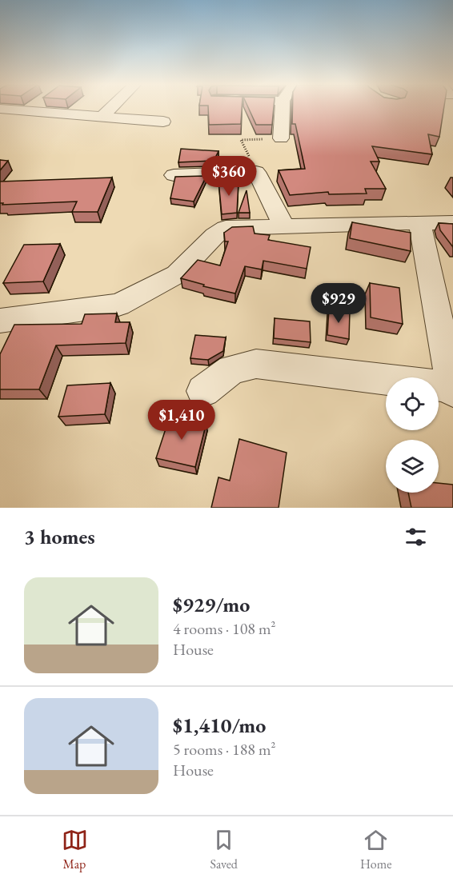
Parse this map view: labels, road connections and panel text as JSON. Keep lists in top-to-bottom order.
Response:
{
  "page": {
    "price": ["$360", "$929", "$1,410"],
    "heading": "3 homes",
    "list": [
      {
        "name": "$929/mo",
        "note": "4 rooms · 108 m² · House"
      },
      {
        "name": "$1,410/mo",
        "note": "5 rooms · 188 m² · House"
      }
    ],
    "tabs": ["Map", "Saved", "Home"]
  }
}
